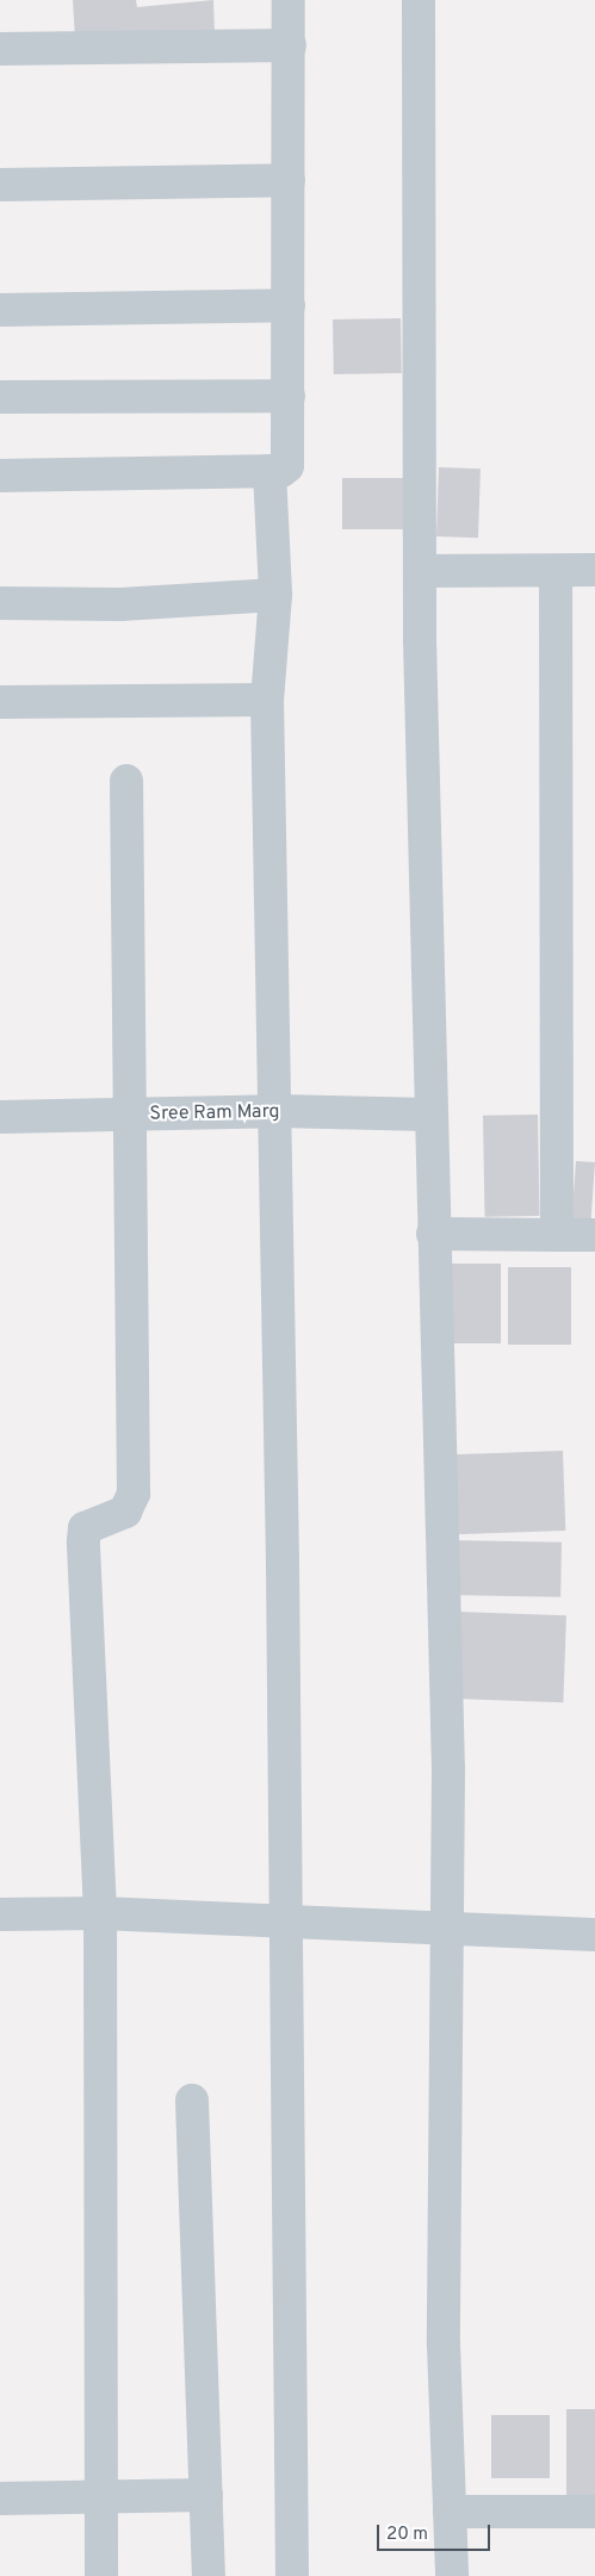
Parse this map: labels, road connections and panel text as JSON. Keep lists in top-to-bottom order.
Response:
{
  "streets": {
    "street": ["Sree Ram Marg"]
  },
  "scale_bar": "20 m"
}
